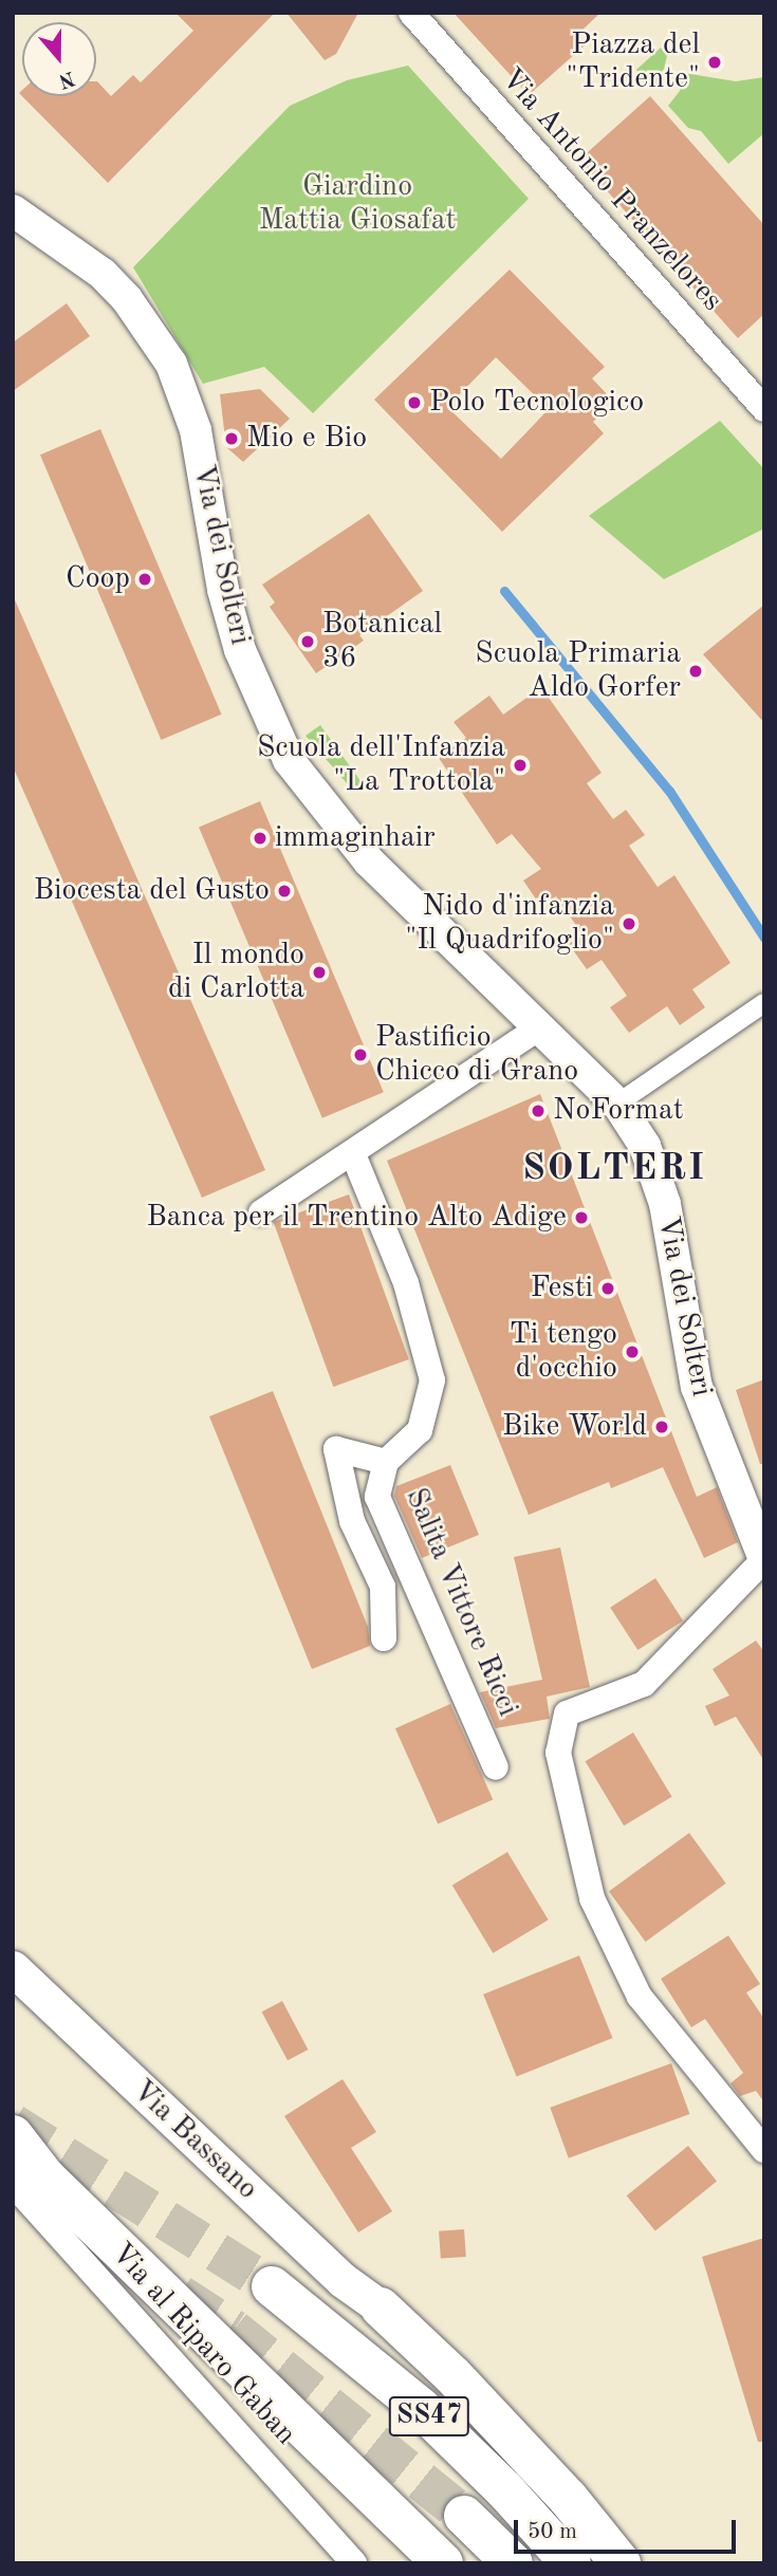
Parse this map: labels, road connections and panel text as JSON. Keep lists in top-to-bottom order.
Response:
{
  "streets": {
    "highway": ["SS47"],
    "main road": ["Via Bassano"],
    "street": [
      "Via Antonio Pranzelores",
      "Via dei Solteri",
      "Salita Vittore Ricci",
      "Via al Riparo Gaban"
    ]
  },
  "districts": ["SOLTERI"],
  "parks": ["Giardino Mattia Giosafat"],
  "places": [
    "Piazza del \"Tridente\"",
    "Polo Tecnologico",
    "Mio e Bio",
    "Coop",
    "Botanical 36",
    "Scuola Primaria Aldo Gorfer",
    "Scuola dell'Infanzia \"La Trottola\"",
    "immaginhair",
    "Biocesta del Gusto",
    "Nido d'infanzia \"Il Quadrifoglio\"",
    "Il mondo di Carlotta",
    "Pastificio Chicco di Grano",
    "NoFormat",
    "Banca per il Trentino Alto Adige",
    "Festi",
    "Ti tengo d'occhio",
    "Bike World"
  ],
  "scale_bar": "50 m",
  "north": "bottom"
}
